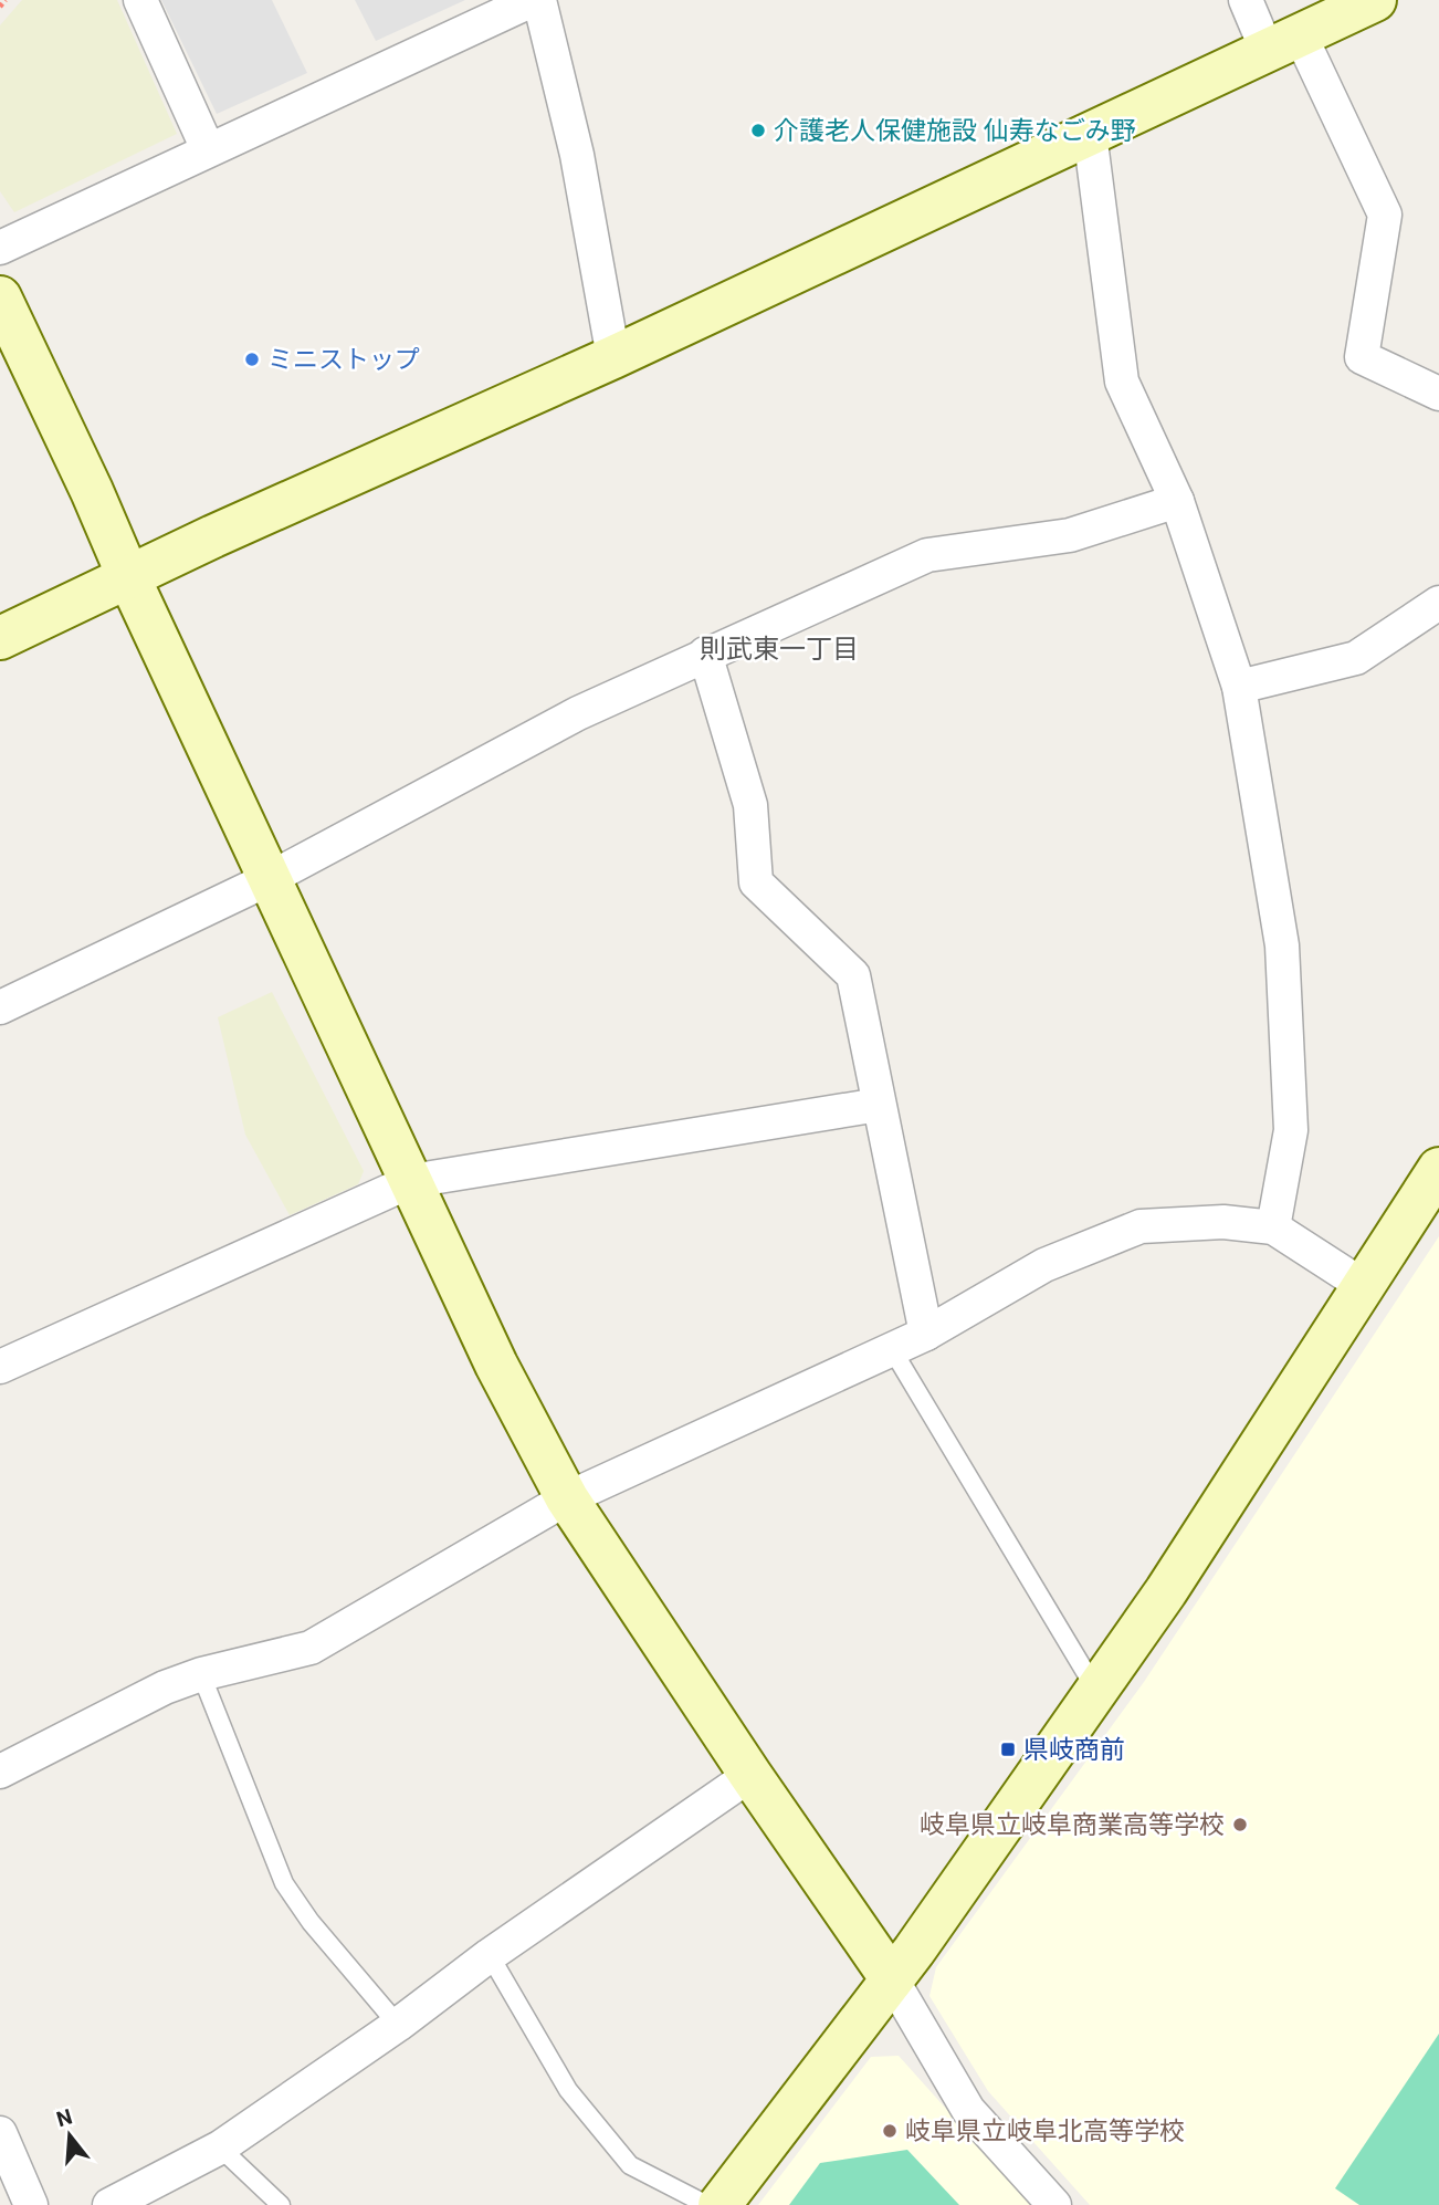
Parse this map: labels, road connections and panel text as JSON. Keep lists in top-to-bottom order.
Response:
{
  "districts": ["則武東一丁目"],
  "places": {
    "other": [
      "介護老人保健施設 仙寿なごみ野",
      "ミニストップ",
      "岐阜県立岐阜商業高等学校",
      "岐阜県立岐阜北高等学校"
    ],
    "transit": ["県岐商前"]
  },
  "north": "top"
}
